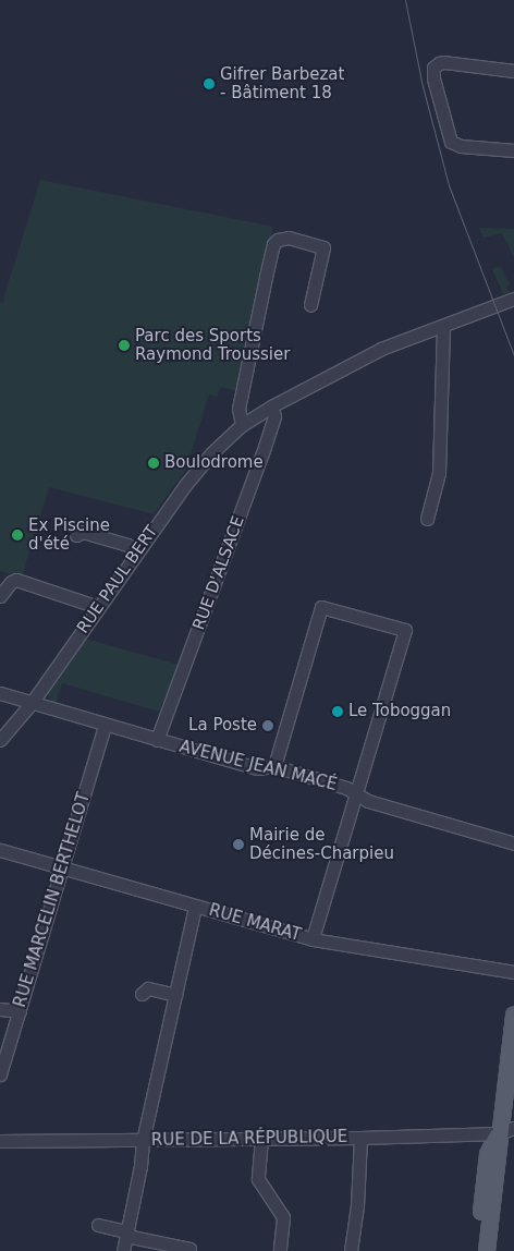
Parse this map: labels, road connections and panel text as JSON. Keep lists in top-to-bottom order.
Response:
{
  "streets": {
    "street": [
      "RUE D'ALSACE",
      "RUE PAUL BERT",
      "AVENUE JEAN MACÉ",
      "RUE MARCELIN BERTHELOT",
      "RUE MARAT",
      "RUE DE LA RÉPUBLIQUE"
    ]
  },
  "crossings": [
    ["RUE D'ALSACE", "RUE PAUL BERT"],
    ["RUE D'ALSACE", "AVENUE JEAN MACÉ"],
    ["RUE PAUL BERT", "AVENUE JEAN MACÉ"],
    ["AVENUE JEAN MACÉ", "RUE MARCELIN BERTHELOT"],
    ["RUE MARCELIN BERTHELOT", "RUE MARAT"]
  ],
  "places": [
    "Gifrer Barbezat - Bâtiment 18",
    "Parc des Sports Raymond Troussier",
    "Boulodrome",
    "Ex Piscine d'été",
    "Le Toboggan",
    "La Poste",
    "Mairie de Décines-Charpieu"
  ]
}
